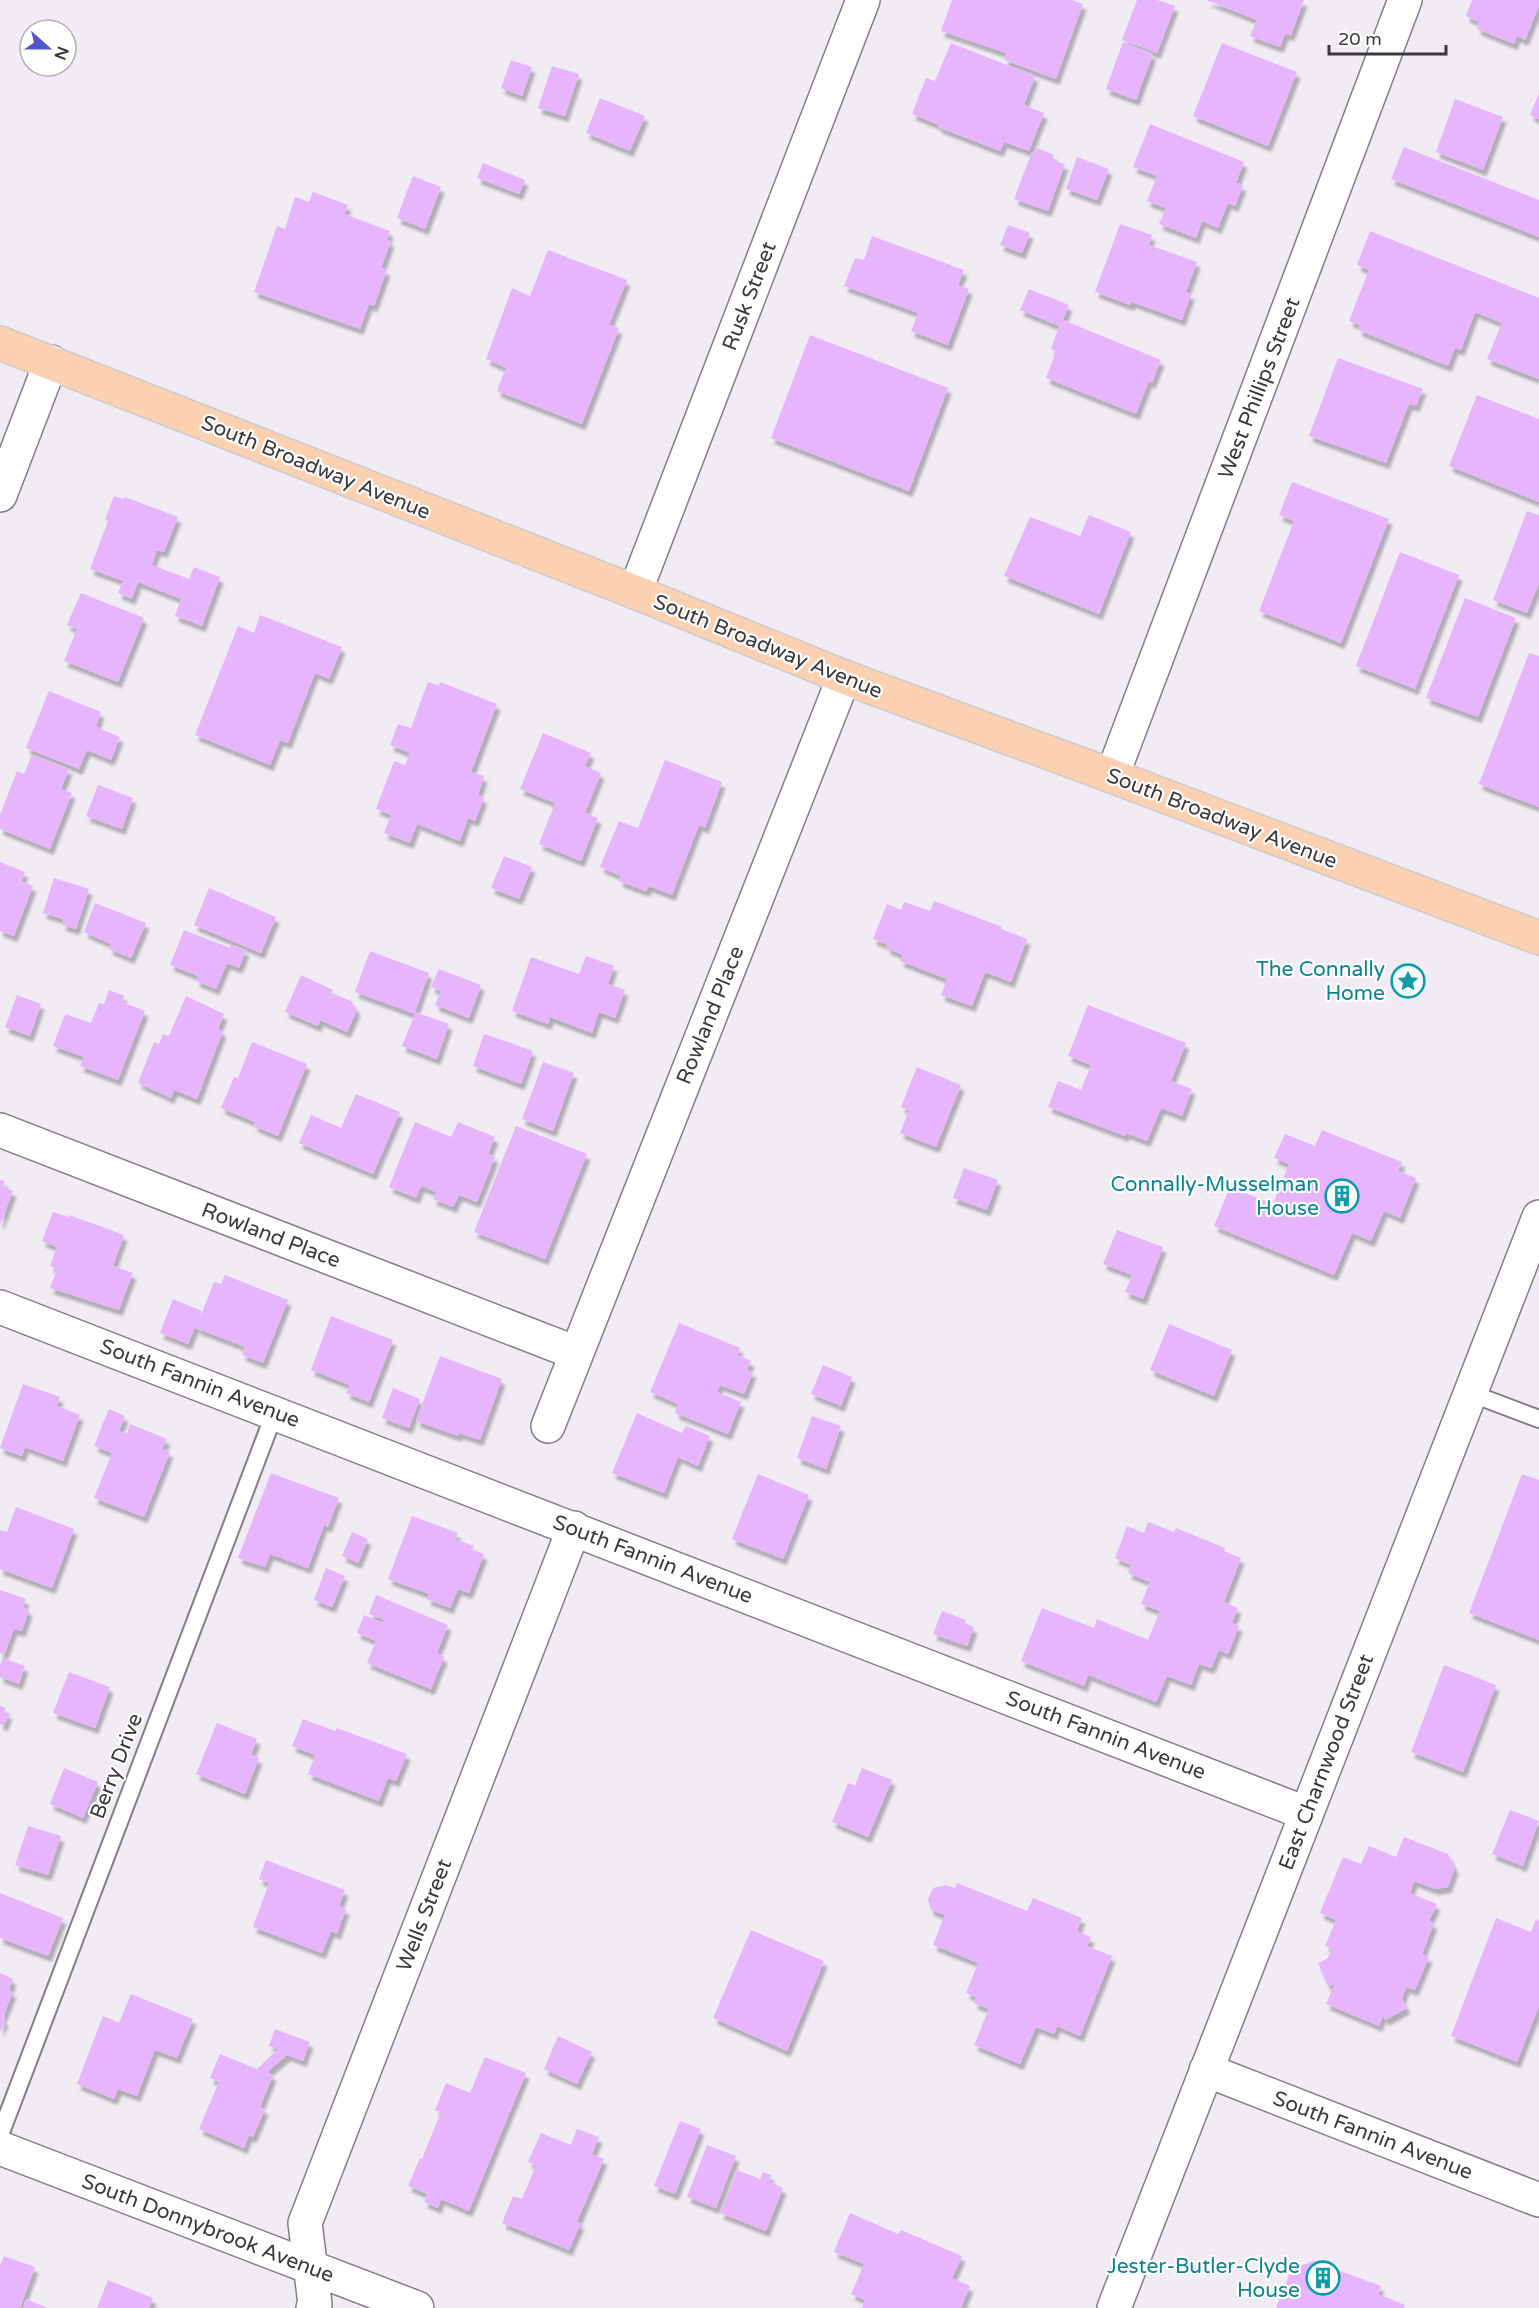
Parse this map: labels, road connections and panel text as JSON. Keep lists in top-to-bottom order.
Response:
{
  "streets": {
    "main road": ["South Broadway Avenue"],
    "street": [
      "Rusk Street",
      "West Phillips Street",
      "Rowland Place",
      "South Fannin Avenue",
      "East Charnwood Street",
      "Wells Street",
      "South Donnybrook Avenue"
    ],
    "lane": ["Berry Drive"]
  },
  "crossings": [
    ["Rusk Street", "South Broadway Avenue"],
    ["West Phillips Street", "South Broadway Avenue"],
    ["South Broadway Avenue", "Rowland Place"],
    ["South Fannin Avenue", "East Charnwood Street"],
    ["South Fannin Avenue", "Berry Drive"],
    ["South Fannin Avenue", "Wells Street"],
    ["Wells Street", "South Donnybrook Avenue"]
  ],
  "places": {
    "place": ["The Connally Home"],
    "building": ["Connally-Musselman House", "Jester-Butler-Clyde House"]
  },
  "scale_bar": "20 m",
  "north": "right"
}
